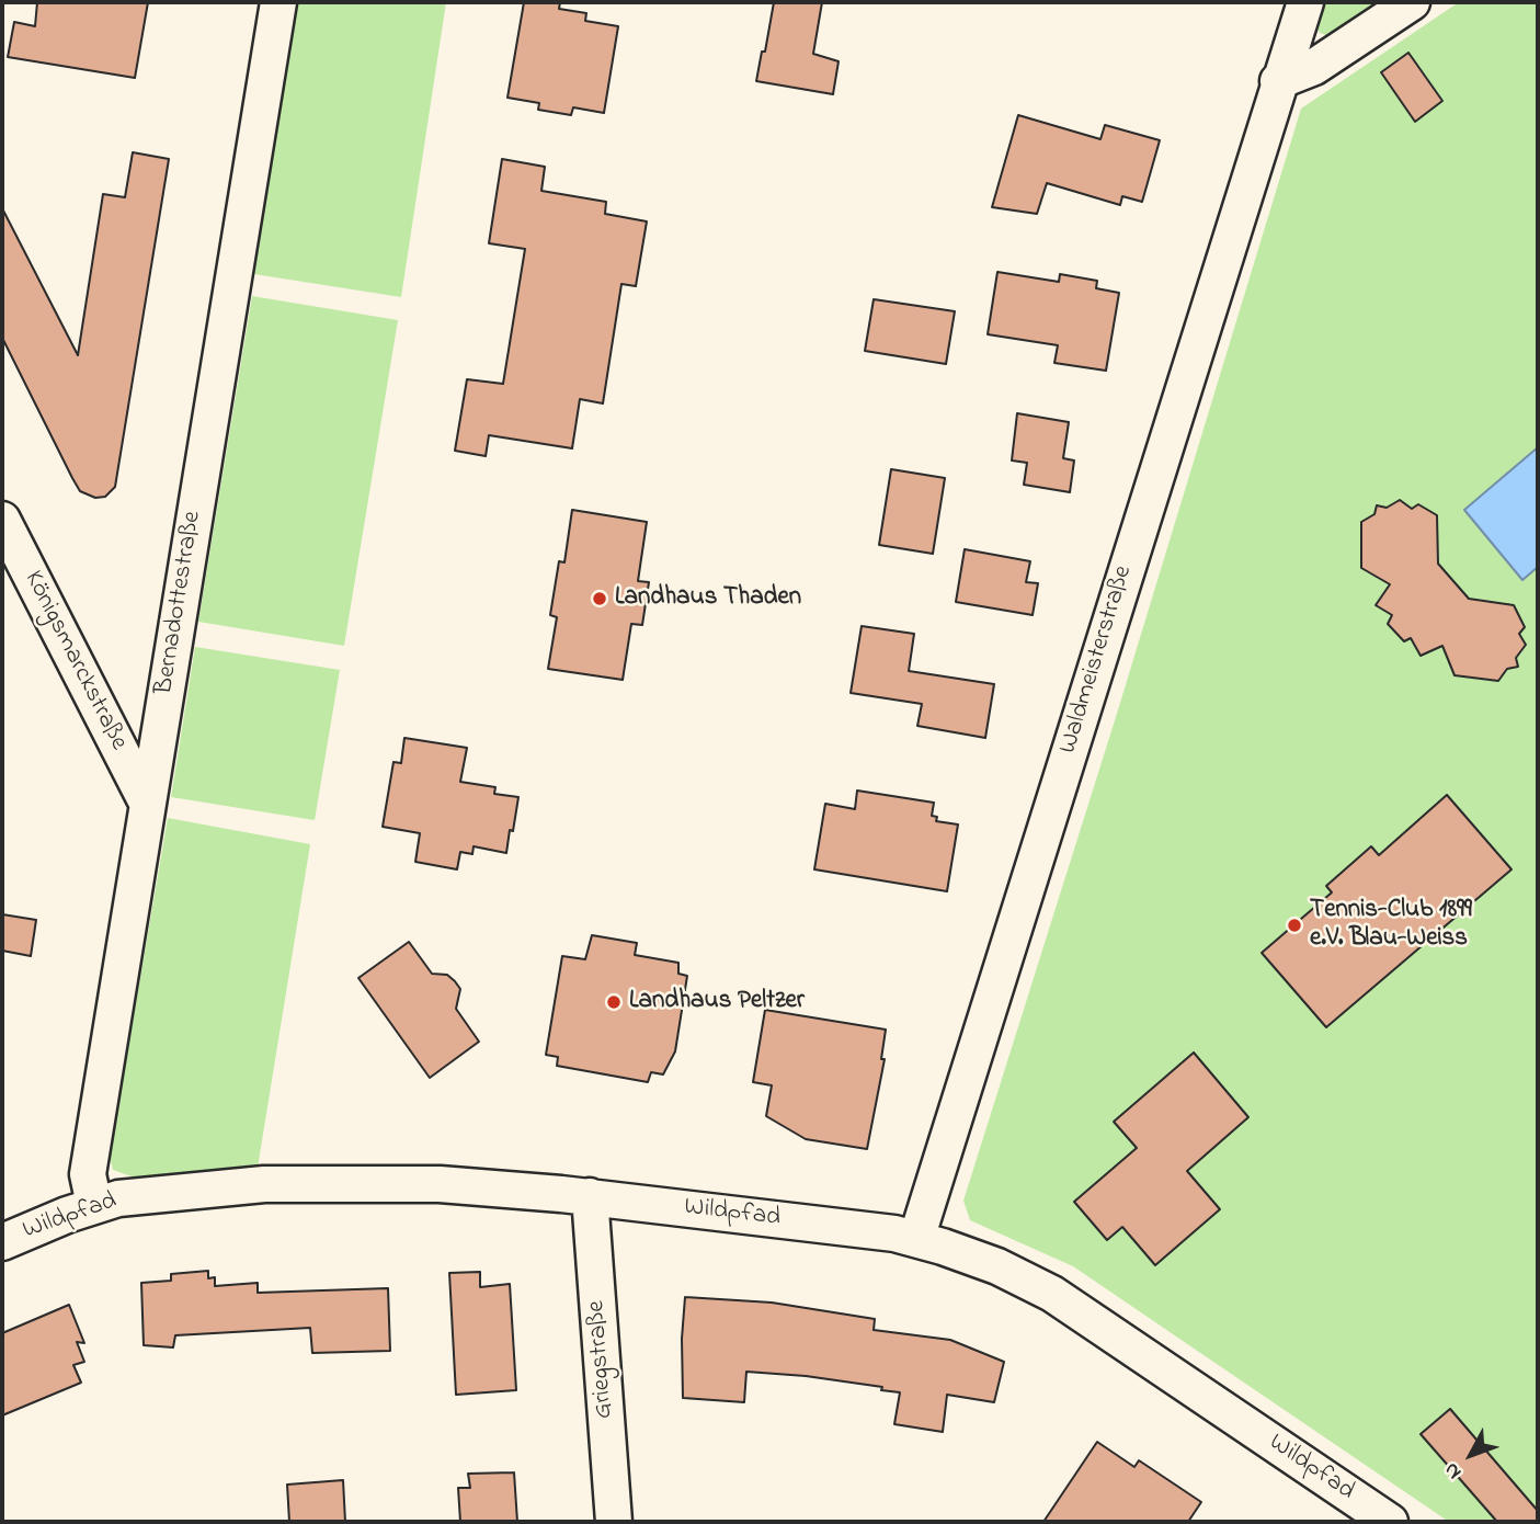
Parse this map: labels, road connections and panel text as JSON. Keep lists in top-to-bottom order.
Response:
{
  "streets": {
    "street": [
      "Bernadottestraße",
      "Waldmeisterstraße",
      "Königsmarckstraße",
      "Wildpfad",
      "Griegstraße"
    ]
  },
  "crossings": [
    ["Bernadottestraße", "Königsmarckstraße"],
    ["Bernadottestraße", "Wildpfad"],
    ["Waldmeisterstraße", "Wildpfad"],
    ["Wildpfad", "Griegstraße"]
  ],
  "places": ["Landhaus Thaden", "Tennis-Club 1899 e.V. Blau-Weiss", "Landhaus Peltzer"],
  "north": "bottom left"
}
